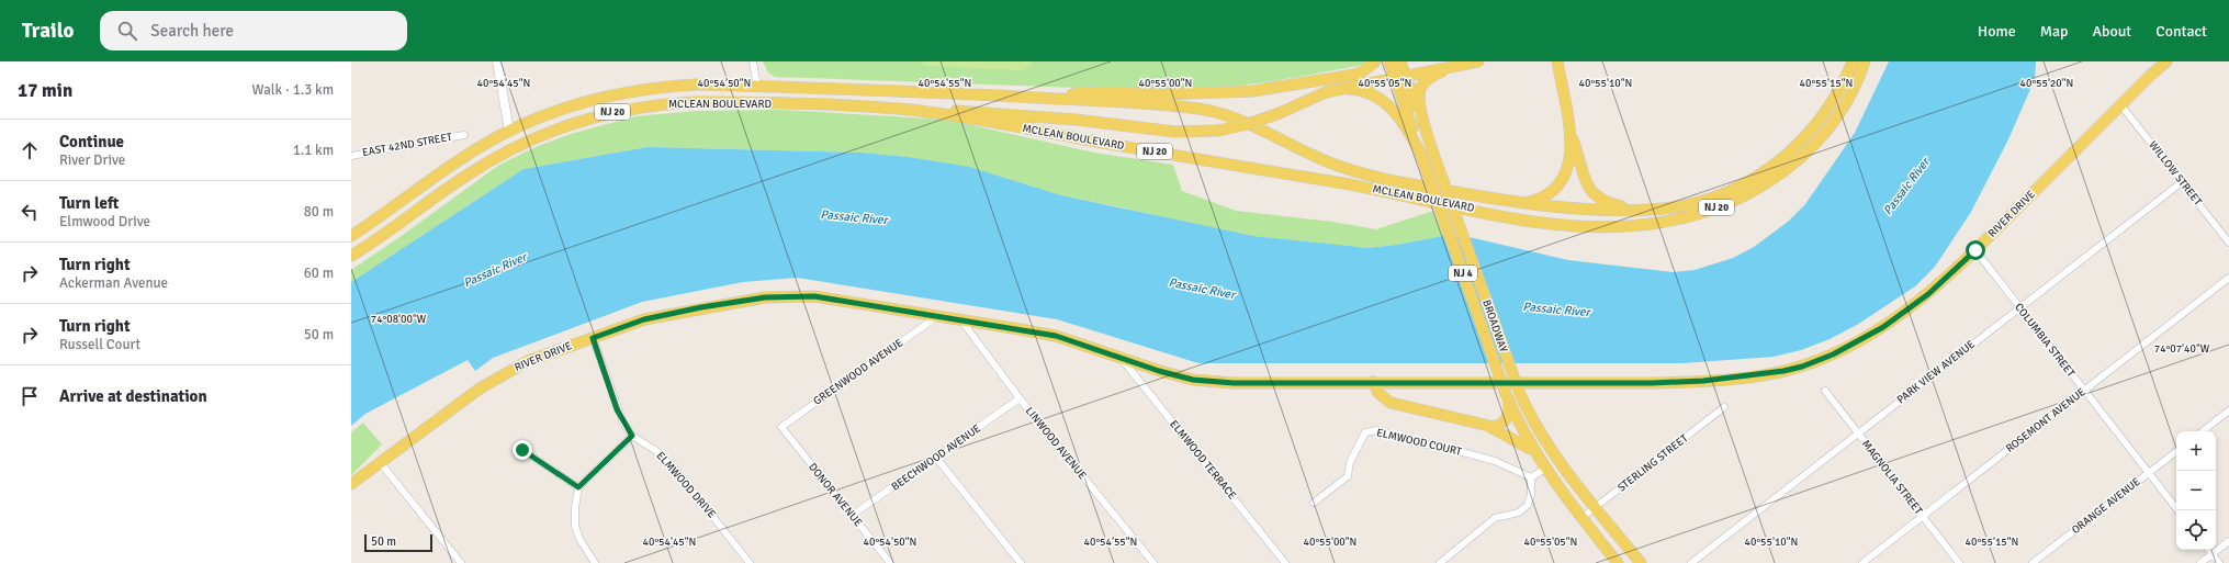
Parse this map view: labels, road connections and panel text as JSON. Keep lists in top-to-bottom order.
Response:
{
  "streets": {
    "main road": [
      "MCLEAN BOULEVARD",
      "NJ 20",
      "RIVER DRIVE",
      "NJ 4",
      "BROADWAY"
    ],
    "street": [
      "EAST 42ND STREET",
      "WILLOW STREET",
      "COLUMBIA STREET",
      "GREENWOOD AVENUE",
      "PARK VIEW AVENUE",
      "ROSEMONT AVENUE",
      "ELMWOOD COURT",
      "LINWOOD AVENUE",
      "BEECHWOOD AVENUE",
      "ELMWOOD TERRACE",
      "STERLING STREET",
      "MAGNOLIA STREET",
      "ELMWOOD DRIVE",
      "DONOR AVENUE",
      "ORANGE AVENUE"
    ]
  },
  "crossings": [
    ["WILLOW STREET", "RIVER DRIVE"],
    ["WILLOW STREET", "PARK VIEW AVENUE"],
    ["RIVER DRIVE", "COLUMBIA STREET"],
    ["RIVER DRIVE", "GREENWOOD AVENUE"],
    ["RIVER DRIVE", "LINWOOD AVENUE"],
    ["RIVER DRIVE", "ELMWOOD TERRACE"],
    ["RIVER DRIVE", "ELMWOOD DRIVE"],
    ["BROADWAY", "STERLING STREET"],
    ["COLUMBIA STREET", "PARK VIEW AVENUE"],
    ["COLUMBIA STREET", "ROSEMONT AVENUE"],
    ["COLUMBIA STREET", "ORANGE AVENUE"],
    ["GREENWOOD AVENUE", "DONOR AVENUE"],
    ["PARK VIEW AVENUE", "MAGNOLIA STREET"],
    ["ROSEMONT AVENUE", "MAGNOLIA STREET"],
    ["LINWOOD AVENUE", "BEECHWOOD AVENUE"],
    ["BEECHWOOD AVENUE", "DONOR AVENUE"]
  ],
  "water": ["Passaic River"],
  "scale_bar": "50 m",
  "page": {
    "header": "Trailo",
    "search": "Search here",
    "nav": [
      "Home",
      "Map",
      "About",
      "Contact"
    ],
    "heading": ["17 min", "Walk · 1.3 km"],
    "list": [
      ["Continue", "River Drive", "1.1 km"],
      ["Turn left", "Elmwood Drive", "80 m"],
      ["Turn right", "Ackerman Avenue", "60 m"],
      ["Turn right", "Russell Court", "50 m"],
      "Arrive at destination"
    ],
    "map_buttons": ["+", "−"],
    "scale": "50 m"
  },
  "coordinates": [
    "40°54'45\"N",
    "40°54'50\"N",
    "40°55'00\"N",
    "40°54'55\"N",
    "40°55'05\"N",
    "40°55'10\"N",
    "40°55'15\"N",
    "40°55'20\"N",
    "74°08'00\"W",
    "74°07'40\"W"
  ]
}
